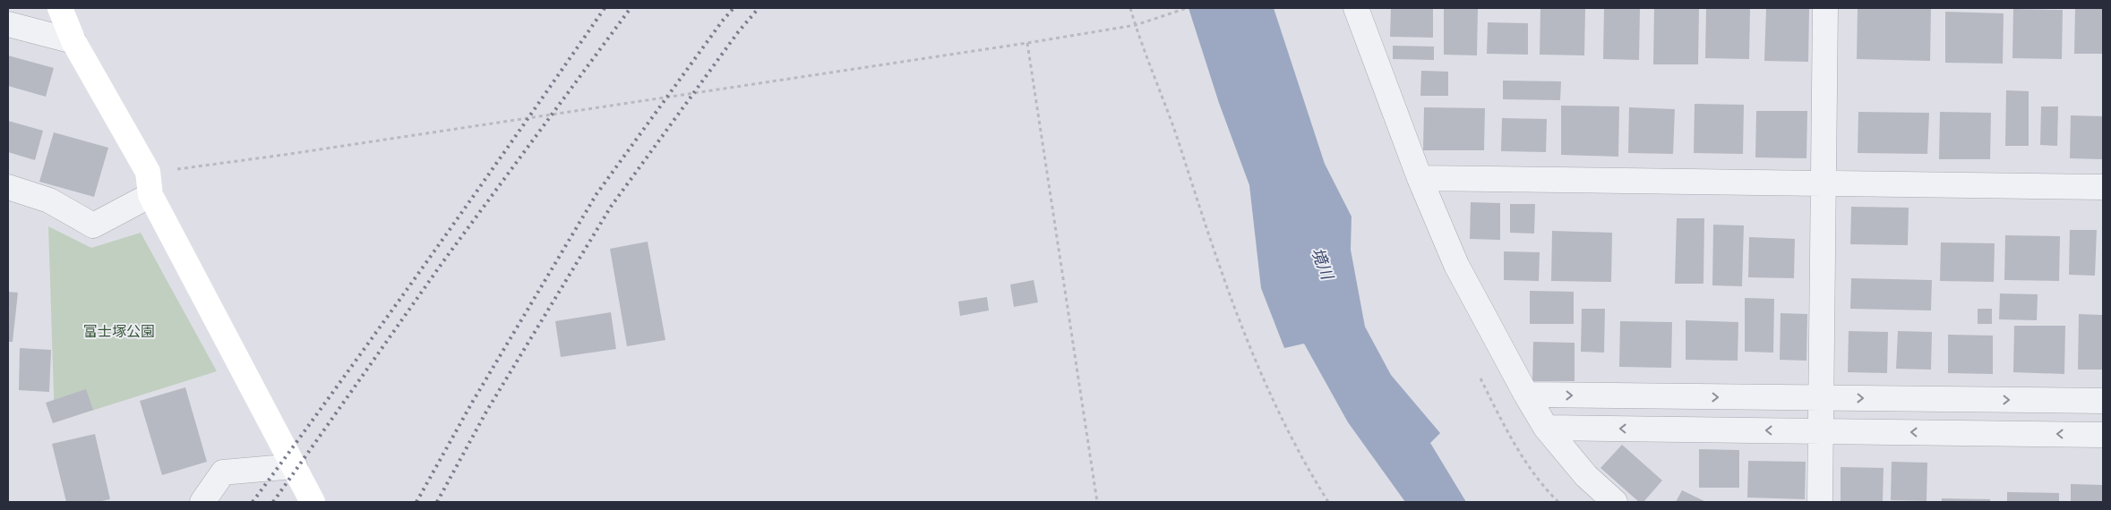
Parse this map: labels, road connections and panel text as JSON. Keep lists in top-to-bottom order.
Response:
{
  "water": ["境川"],
  "parks": ["富士塚公園"]
}
